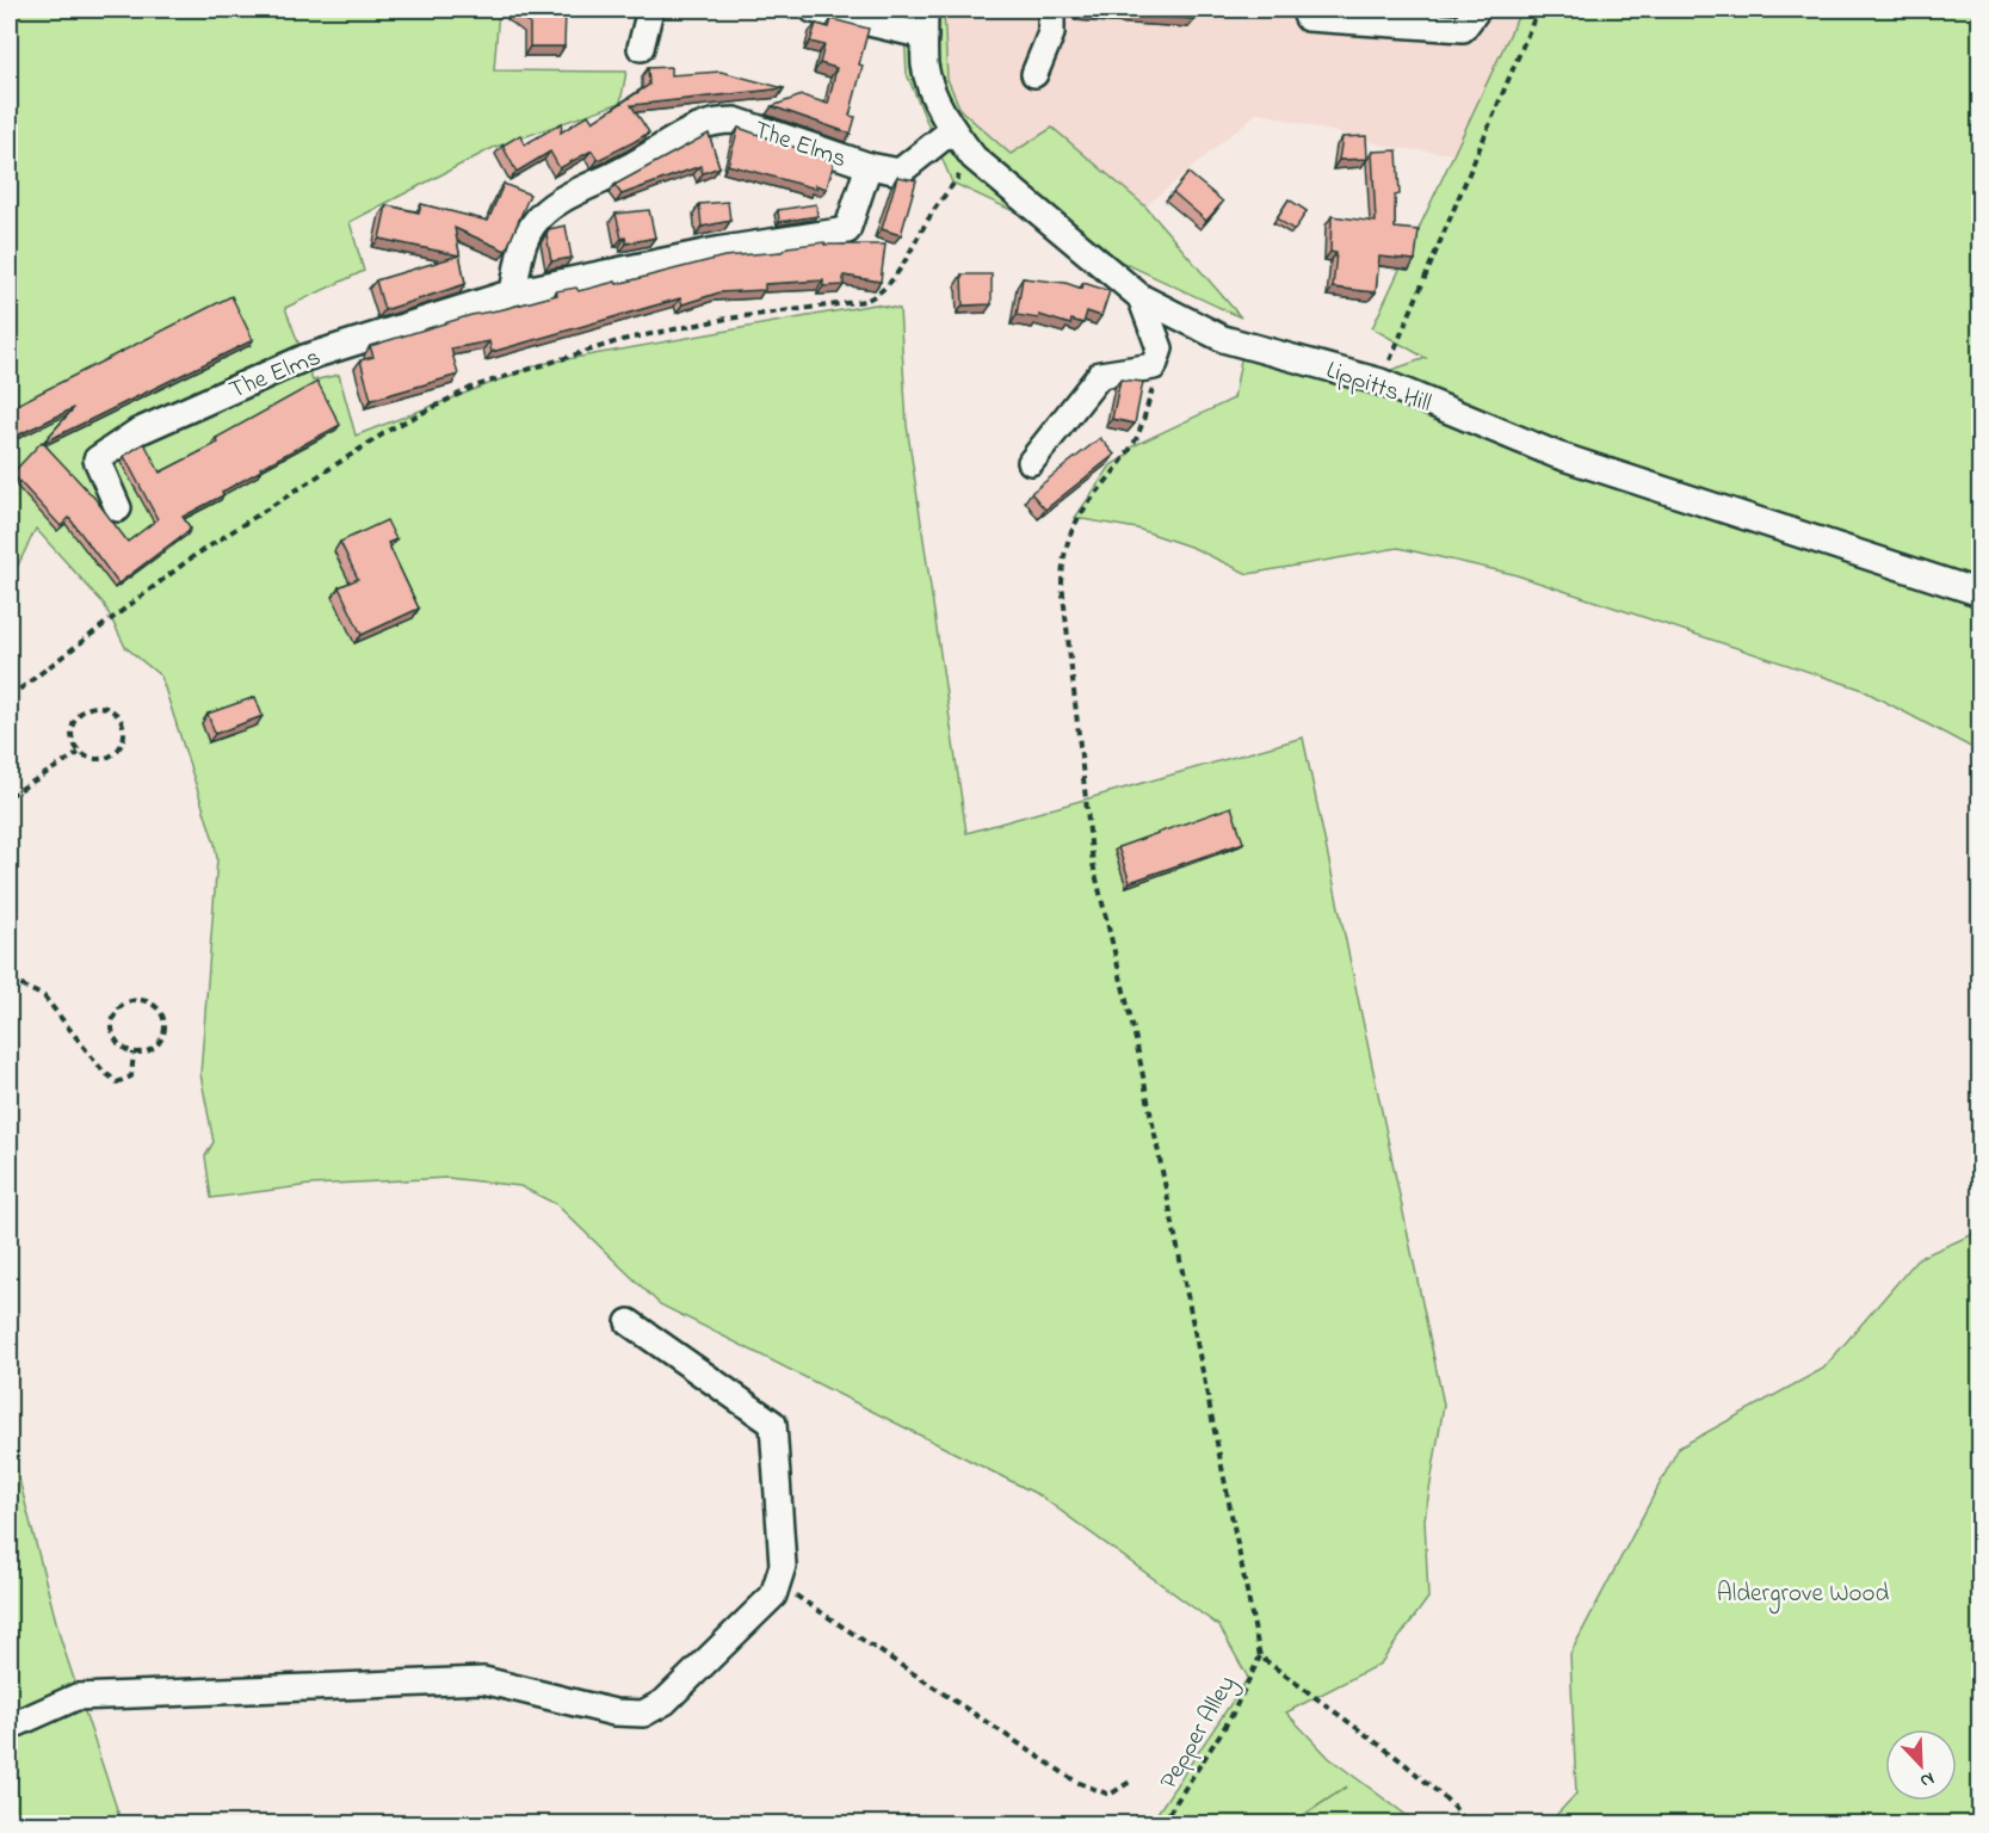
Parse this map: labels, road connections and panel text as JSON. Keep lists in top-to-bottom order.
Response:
{
  "streets": {
    "street": ["The Elms", "Lippitts Hill"],
    "path": ["Pepper Alley"]
  },
  "crossings": [
    ["The Elms", "Lippitts Hill"]
  ],
  "parks": ["Aldergrove Wood"],
  "north": "bottom right"
}
